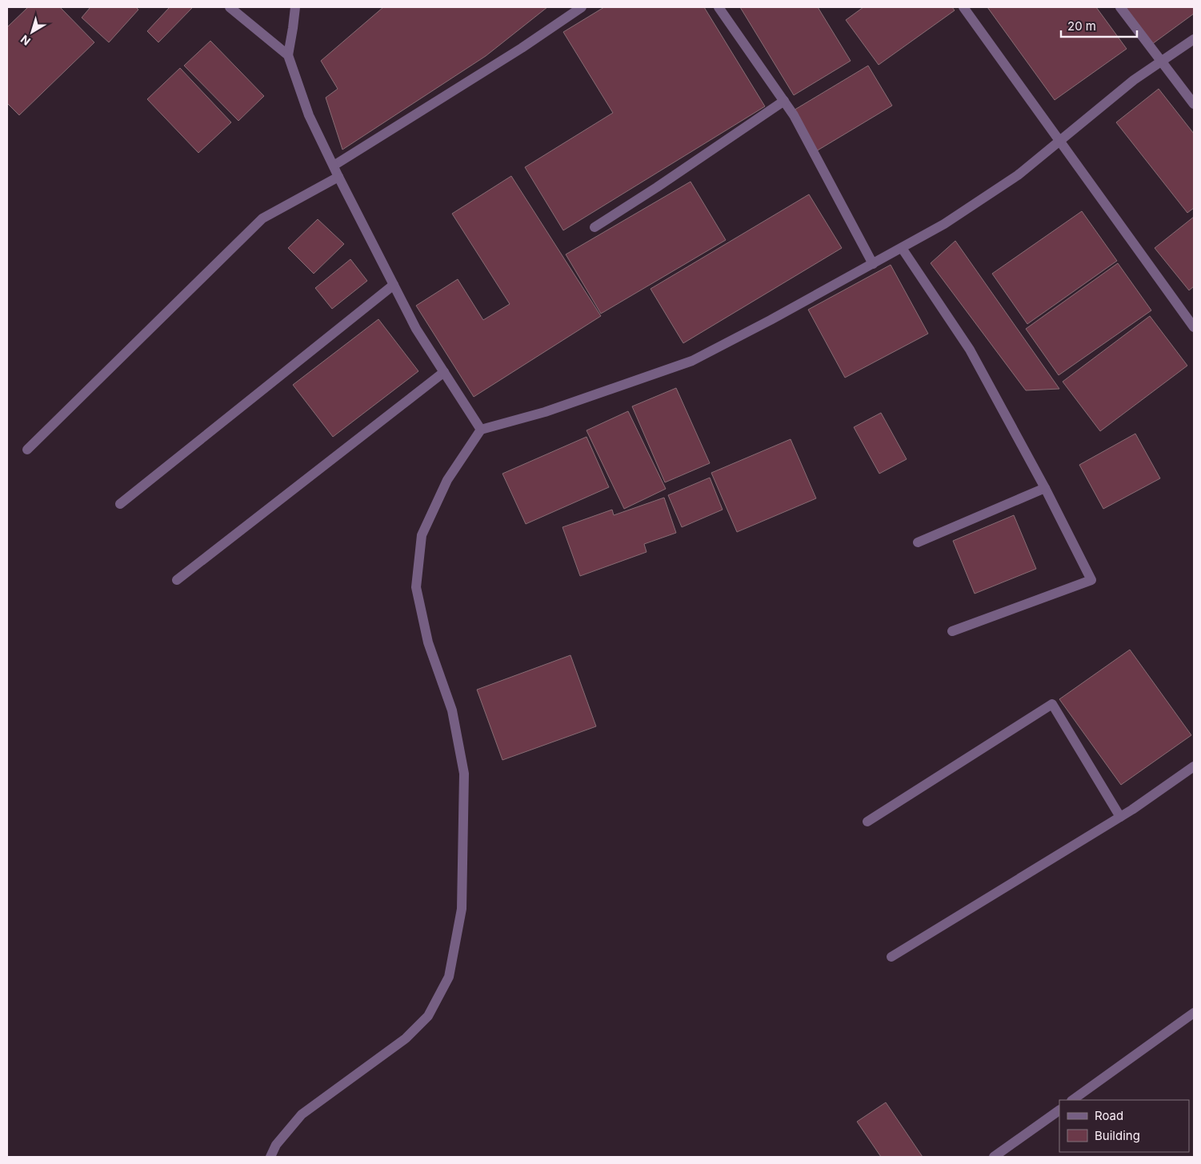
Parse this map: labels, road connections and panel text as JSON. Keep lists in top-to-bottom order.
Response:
{
  "legend": ["Road", "Building"],
  "scale_bar": "20 m",
  "north": "bottom left"
}
